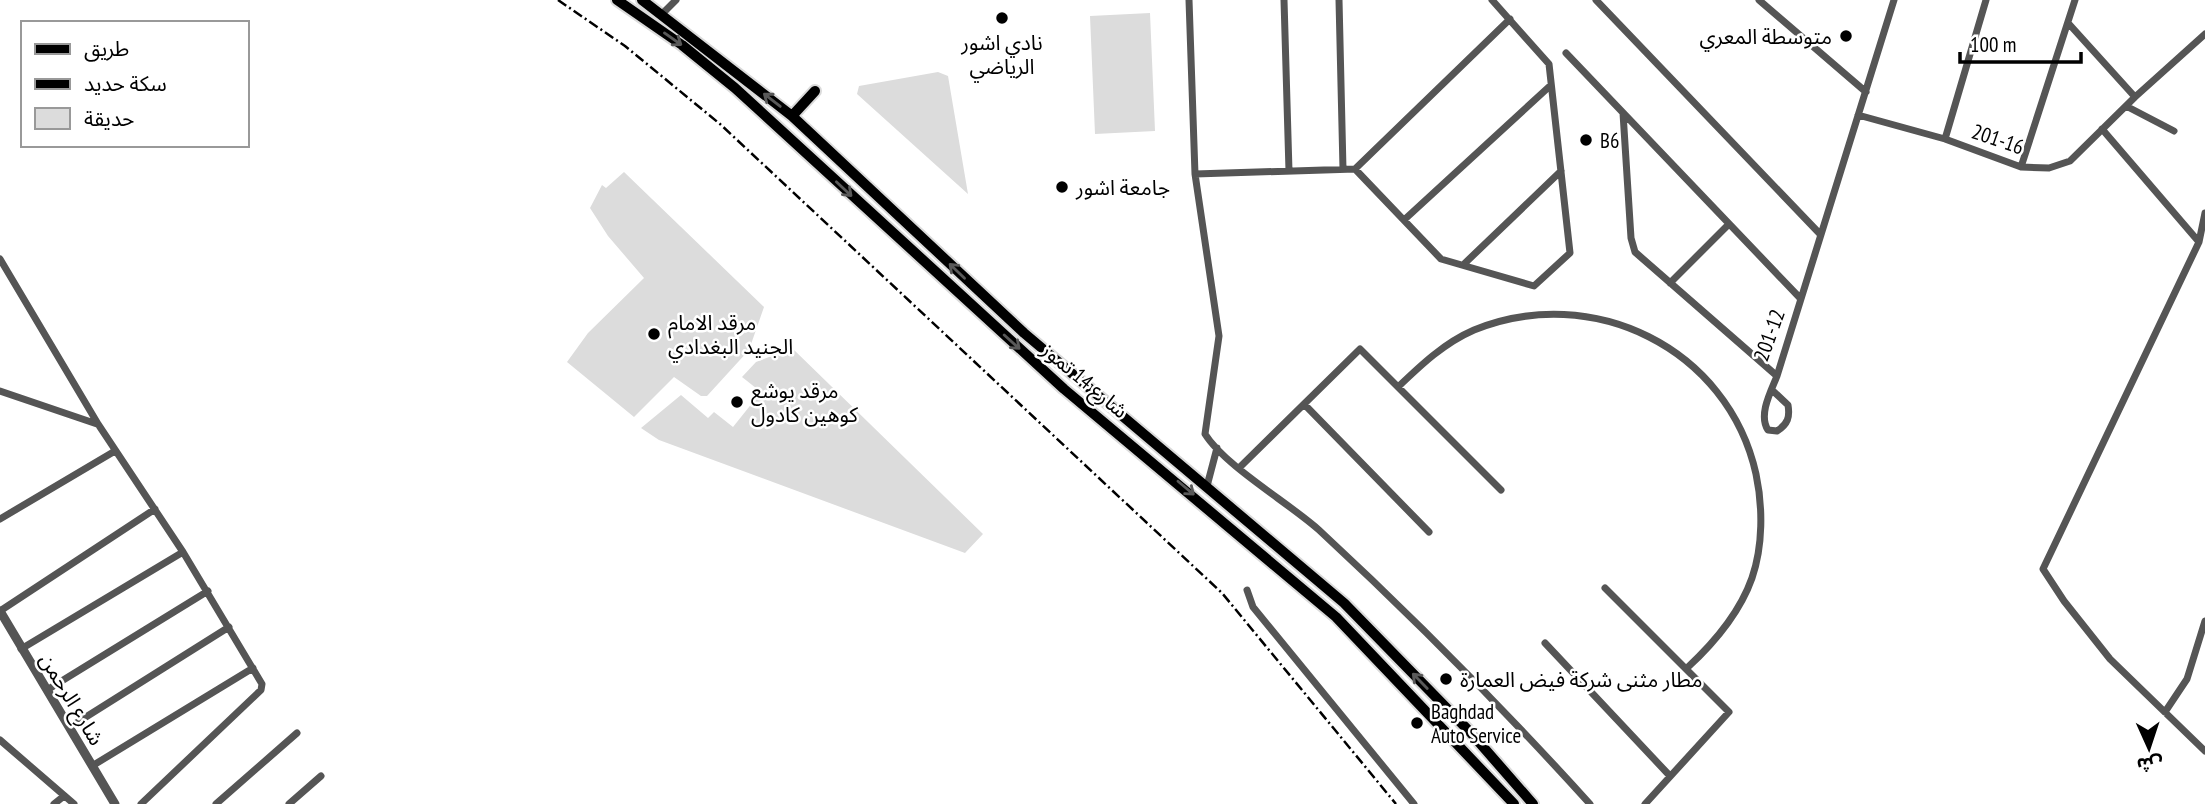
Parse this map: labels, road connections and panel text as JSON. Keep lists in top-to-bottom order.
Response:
{
  "streets": {
    "main road": ["شارع 14 تموز"],
    "street": ["201-16", "201-12", "شارع الرحمن"]
  },
  "crossings": [
    ["201-16", "201-12"]
  ],
  "places": [
    "نادي اشور الرياضي",
    "متوسطة المعري",
    "B6",
    "جامعة اشور",
    "مرقد الامام الجنيد البغدادي",
    "مرقد يوشع كوهين كادول",
    "مطار مثنى شركة فيض العمارة",
    "Baghdad Auto Service"
  ],
  "legend": ["طريق", "سكة حديد", "حديقة"],
  "scale_bar": "100 m",
  "north": "bottom"
}
